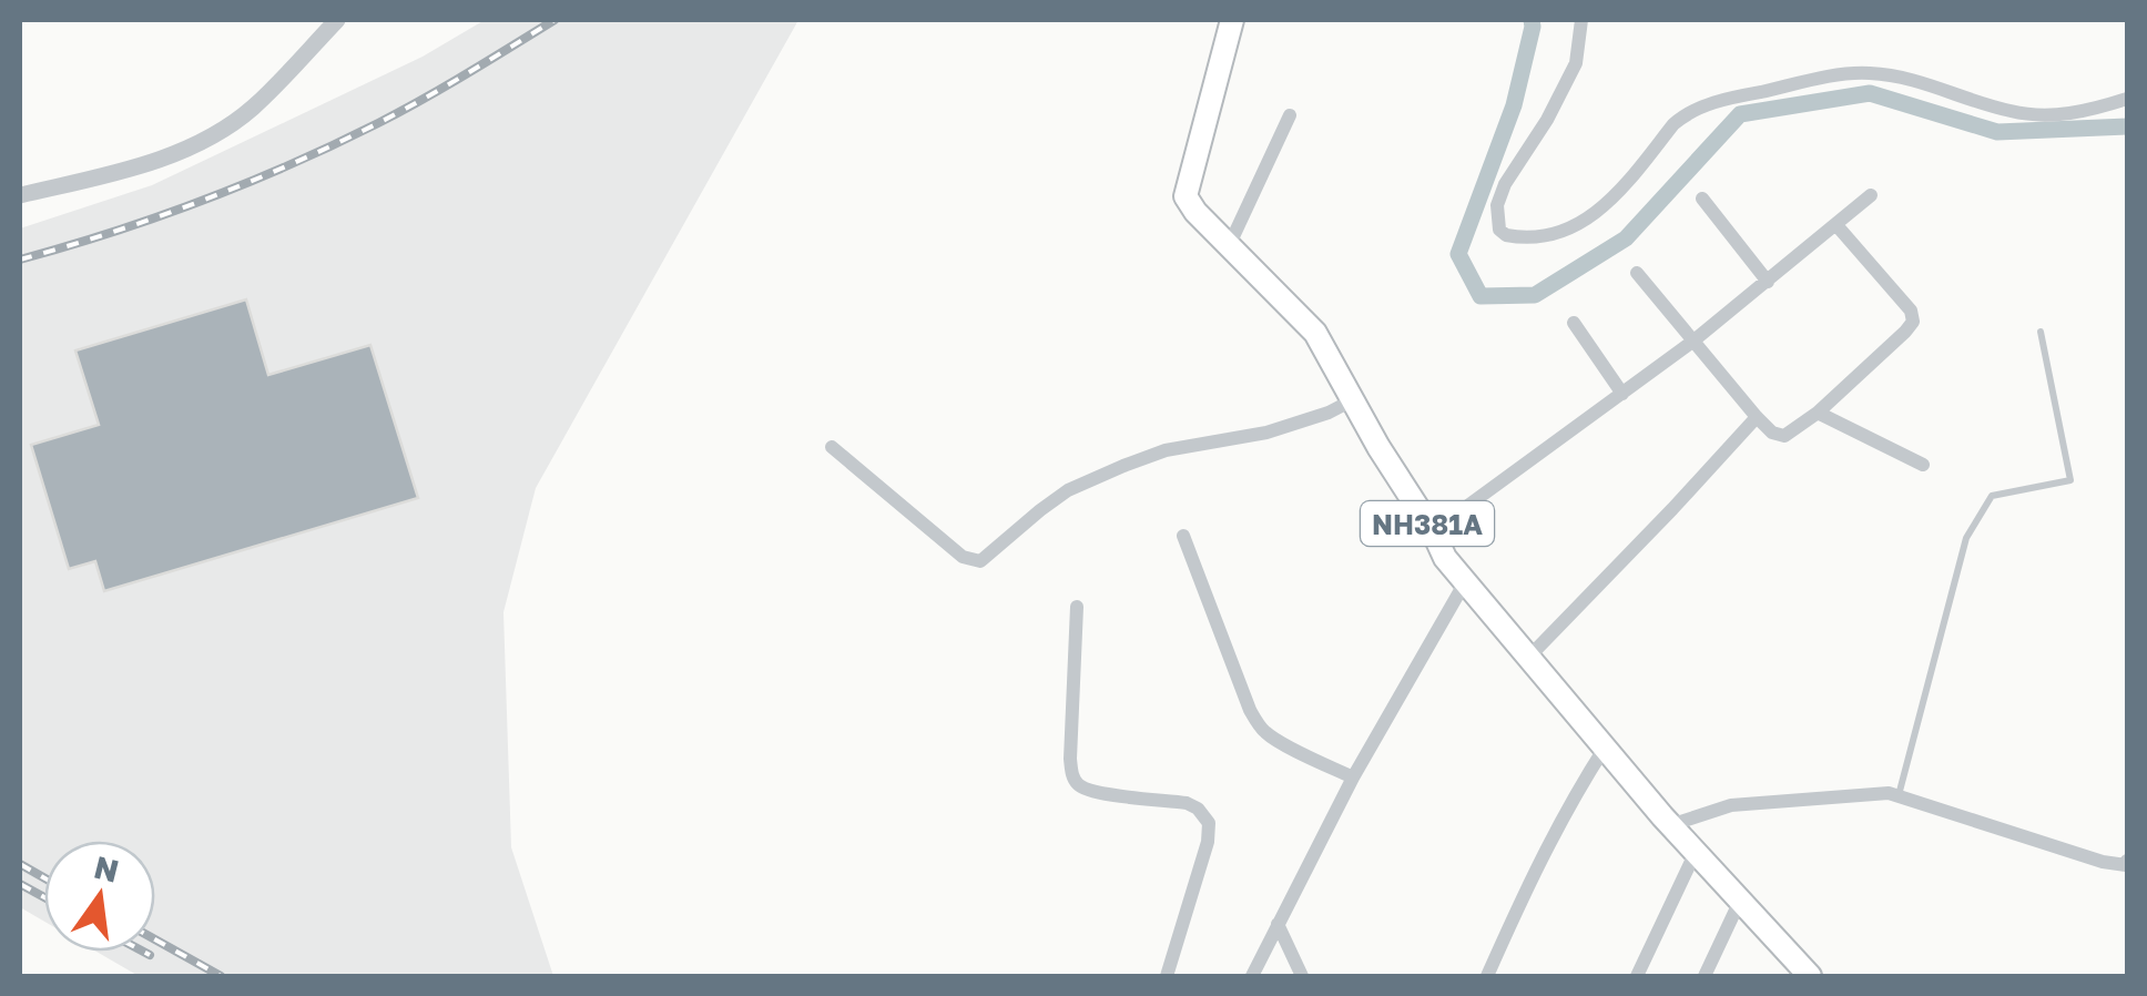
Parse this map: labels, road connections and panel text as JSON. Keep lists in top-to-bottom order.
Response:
{
  "streets": {
    "highway": ["NH381A"]
  },
  "north": "top"
}
